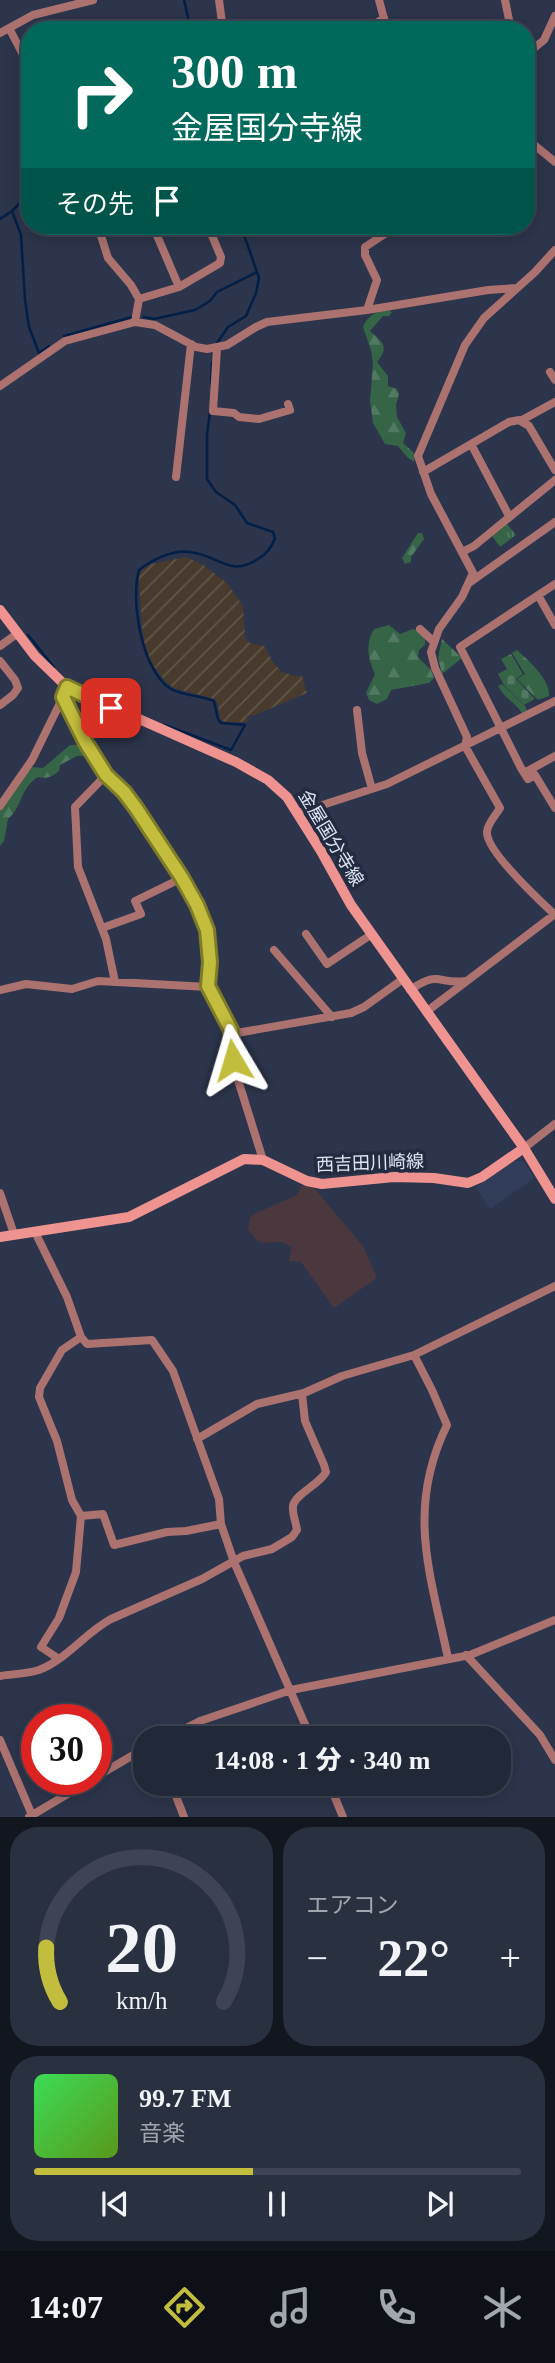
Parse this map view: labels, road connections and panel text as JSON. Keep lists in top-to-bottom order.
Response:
{
  "streets": {
    "main road": ["金屋国分寺線", "西吉田川崎線"]
  },
  "crossings": [
    ["金屋国分寺線", "西吉田川崎線"]
  ],
  "page": {
    "turn": ["300 m", "金屋国分寺線"],
    "then": "その先",
    "limit": "30",
    "trip": "14:08 · 1 分 · 340 m",
    "tile": "エアコン",
    "heat": ["−", "22°", "+"],
    "song": ["99.7 FM", "音楽"],
    "tabs": "14:07",
    "gauge": ["20", "km/h"]
  }
}
